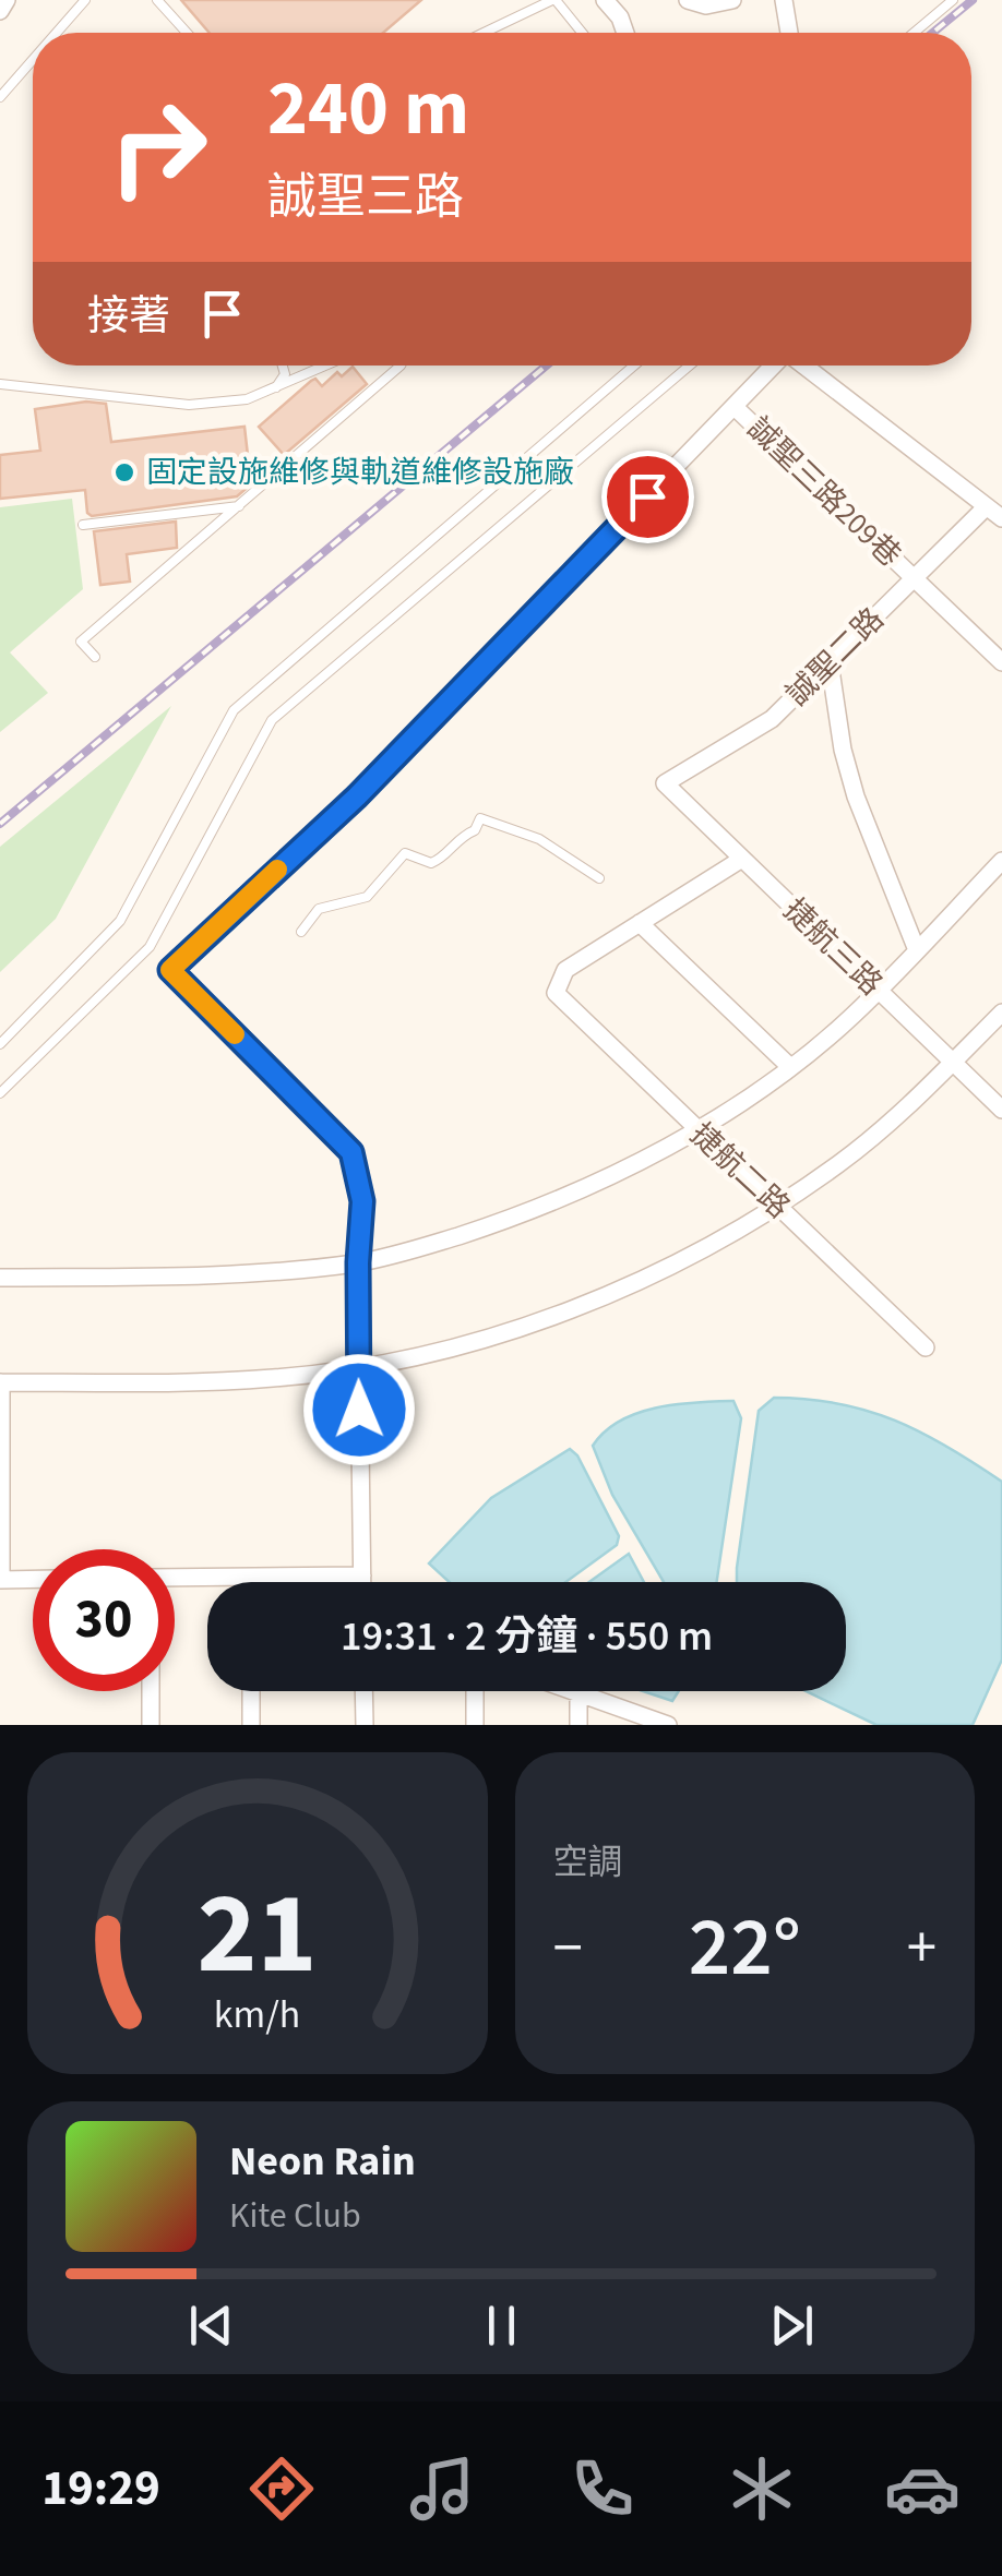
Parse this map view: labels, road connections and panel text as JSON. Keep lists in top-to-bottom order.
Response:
{
  "streets": {
    "street": [
      "誠聖三路209巷",
      "誠聖二路",
      "捷航三路",
      "捷航二路"
    ]
  },
  "crossings": [
    ["誠聖三路209巷", "誠聖二路"],
    ["誠聖二路", "捷航三路"]
  ],
  "places": ["固定設施維修與軌道維修設施廠"],
  "page": {
    "turn": ["240 m", "誠聖三路"],
    "then": "接著",
    "limit": "30",
    "trip": "19:31 · 2 分鐘 · 550 m",
    "tile": "空調",
    "heat": ["−", "22°", "+"],
    "song": ["Neon Rain", "Kite Club"],
    "tabs": "19:29",
    "gauge": ["21", "km/h"]
  }
}
